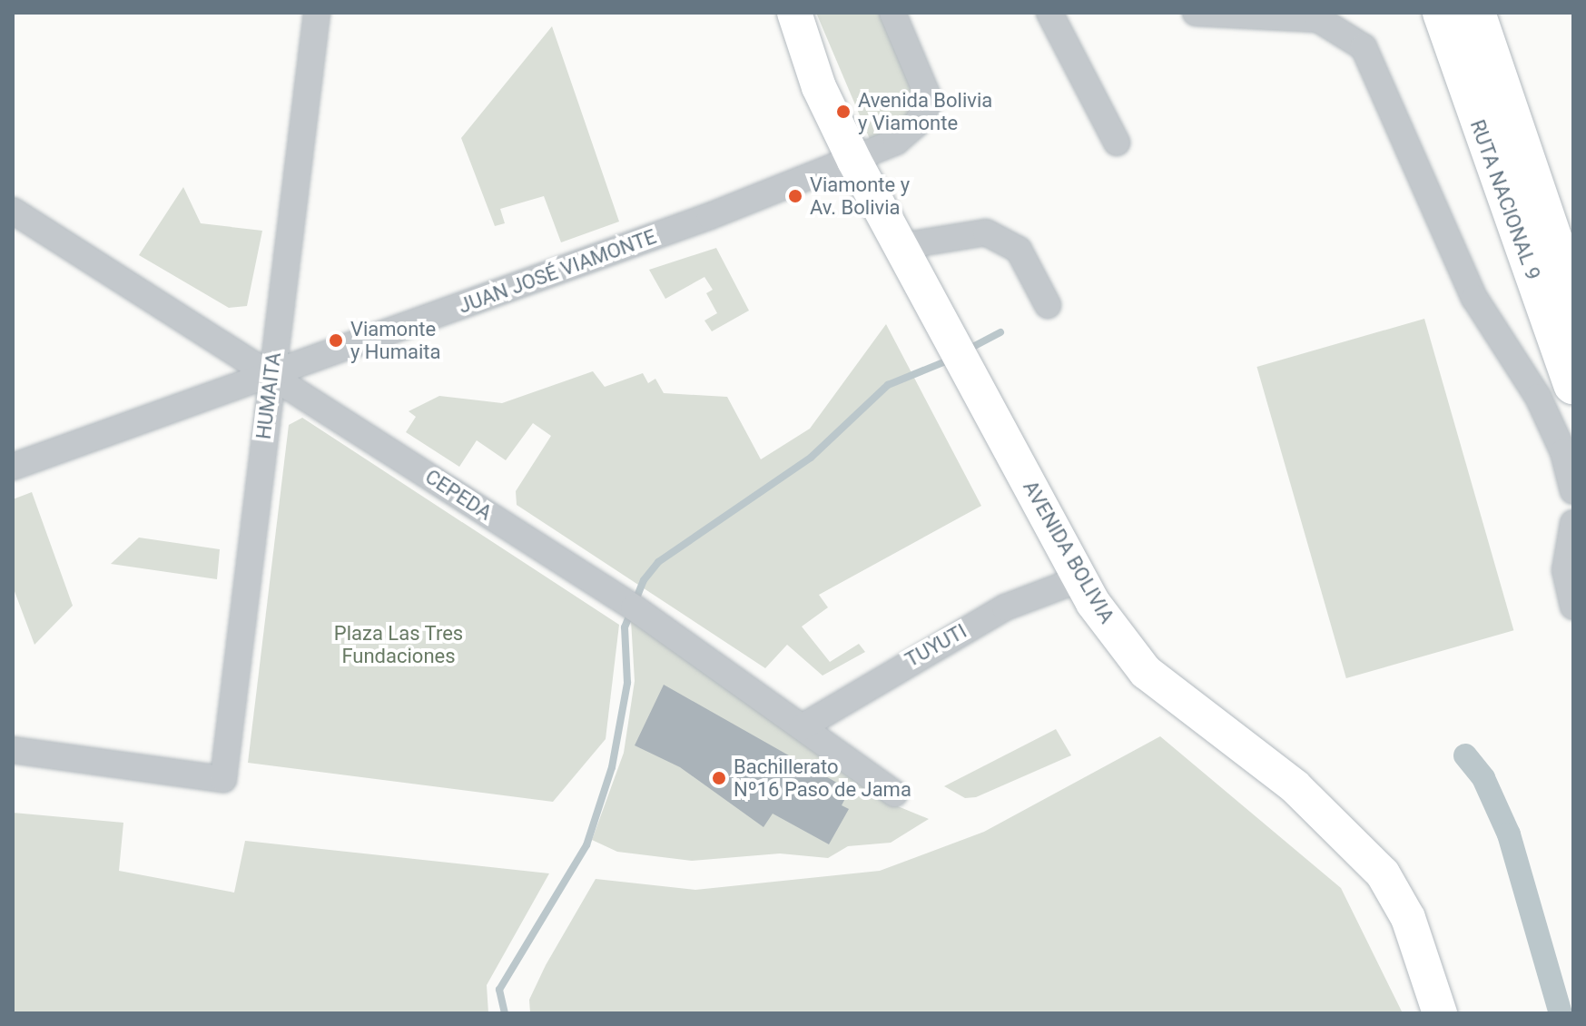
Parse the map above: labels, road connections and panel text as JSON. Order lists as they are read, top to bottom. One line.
{"streets":{"highway":["RUTA NACIONAL 9"],"street":["JUAN JOSÉ VIAMONTE","HUMAITA","CEPEDA","AVENIDA BOLIVIA","TUYUTI"]},"crossings":[["JUAN JOSÉ VIAMONTE","HUMAITA"],["JUAN JOSÉ VIAMONTE","CEPEDA"],["JUAN JOSÉ VIAMONTE","AVENIDA BOLIVIA"],["HUMAITA","CEPEDA"],["CEPEDA","TUYUTI"],["AVENIDA BOLIVIA","TUYUTI"]],"parks":["Plaza Las Tres Fundaciones"],"places":["Avenida Bolivia y Viamonte","Viamonte y Av. Bolivia","Viamonte y Humaita","Bachillerato Nº16 Paso de Jama"]}
